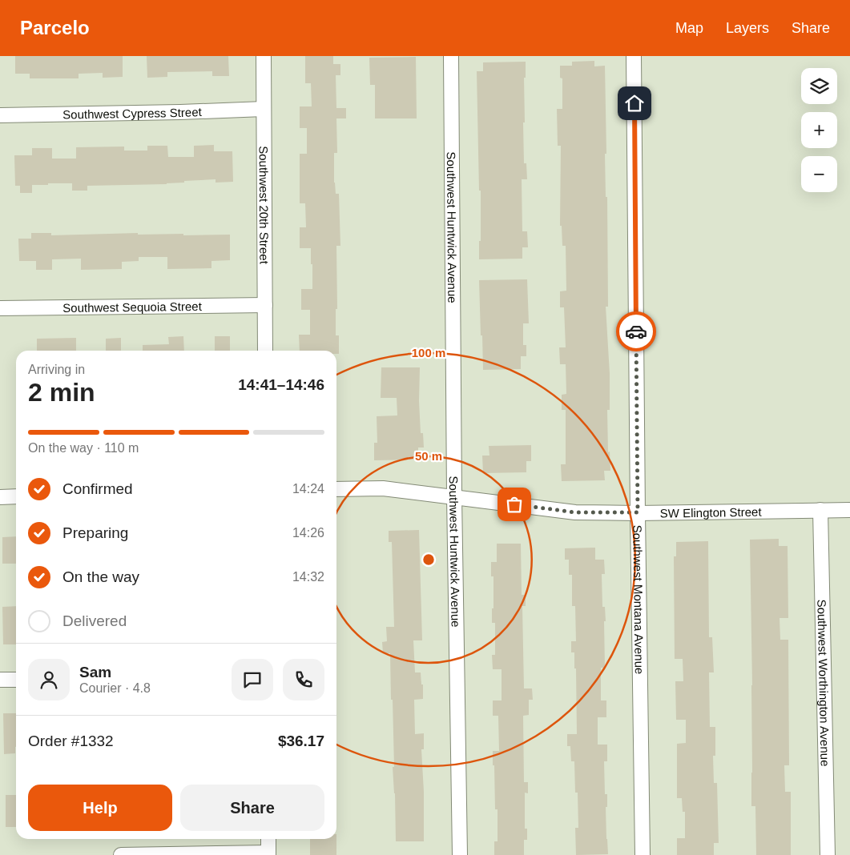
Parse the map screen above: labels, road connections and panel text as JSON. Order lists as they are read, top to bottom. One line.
{"streets":{"street":["Southwest Cypress Street","Southwest 20th Street","Southwest Huntwick Avenue","Southwest Sequoia Street","SW Elington Street","Southwest Montana Avenue","Southwest Worthington Avenue"]},"crossings":[["Southwest Cypress Street","Southwest 20th Street"],["Southwest 20th Street","Southwest Sequoia Street"],["Southwest Huntwick Avenue","SW Elington Street"],["SW Elington Street","Southwest Montana Avenue"],["SW Elington Street","Southwest Worthington Avenue"]],"page":{"header":"Parcelo","nav":["Map","Layers","Share"],"map_buttons":["+","−"],"heading":["2 min","Arriving in","14:41–14:46"],"panel":["Sam","Courier · 4.8","Order #1332","$36.17"],"bar":"On the way · 110 m","list":[["Confirmed","14:24"],["Preparing","14:26"],["On the way","14:32"],"Delivered"],"buttons":["Help","Share"]},"rings":["100 m","50 m"]}
